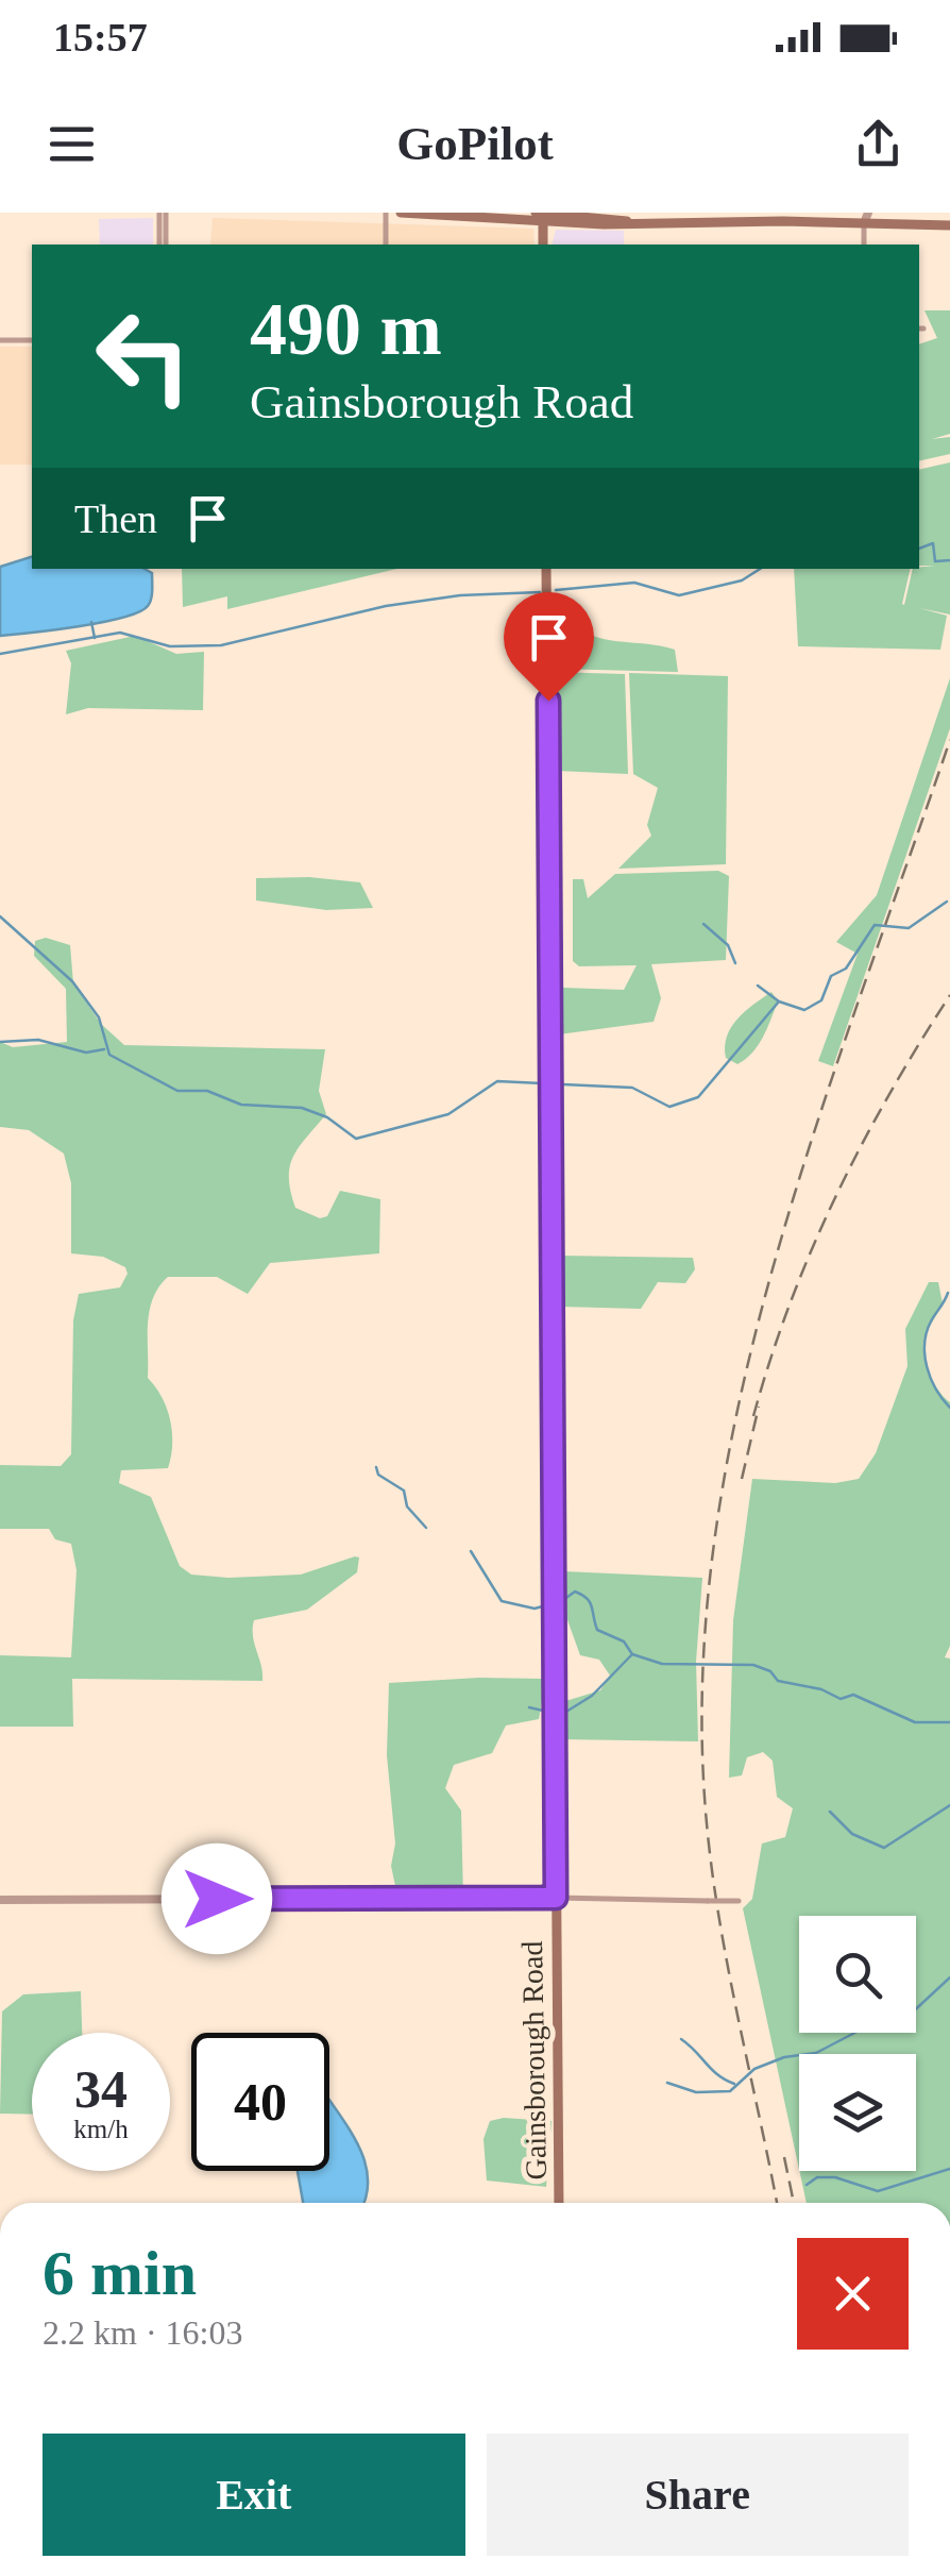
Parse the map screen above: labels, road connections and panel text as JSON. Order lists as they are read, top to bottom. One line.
{"streets":{"main road":["Gainsborough Road"]},"page":{"status":"15:57","header":"GoPilot","turn":["490 m","Gainsborough Road"],"then":"Then","speed":"34 km/h","limit":"40","heading":["6 min","2.2 km · 16:03"],"buttons":["Exit","Share"]}}
